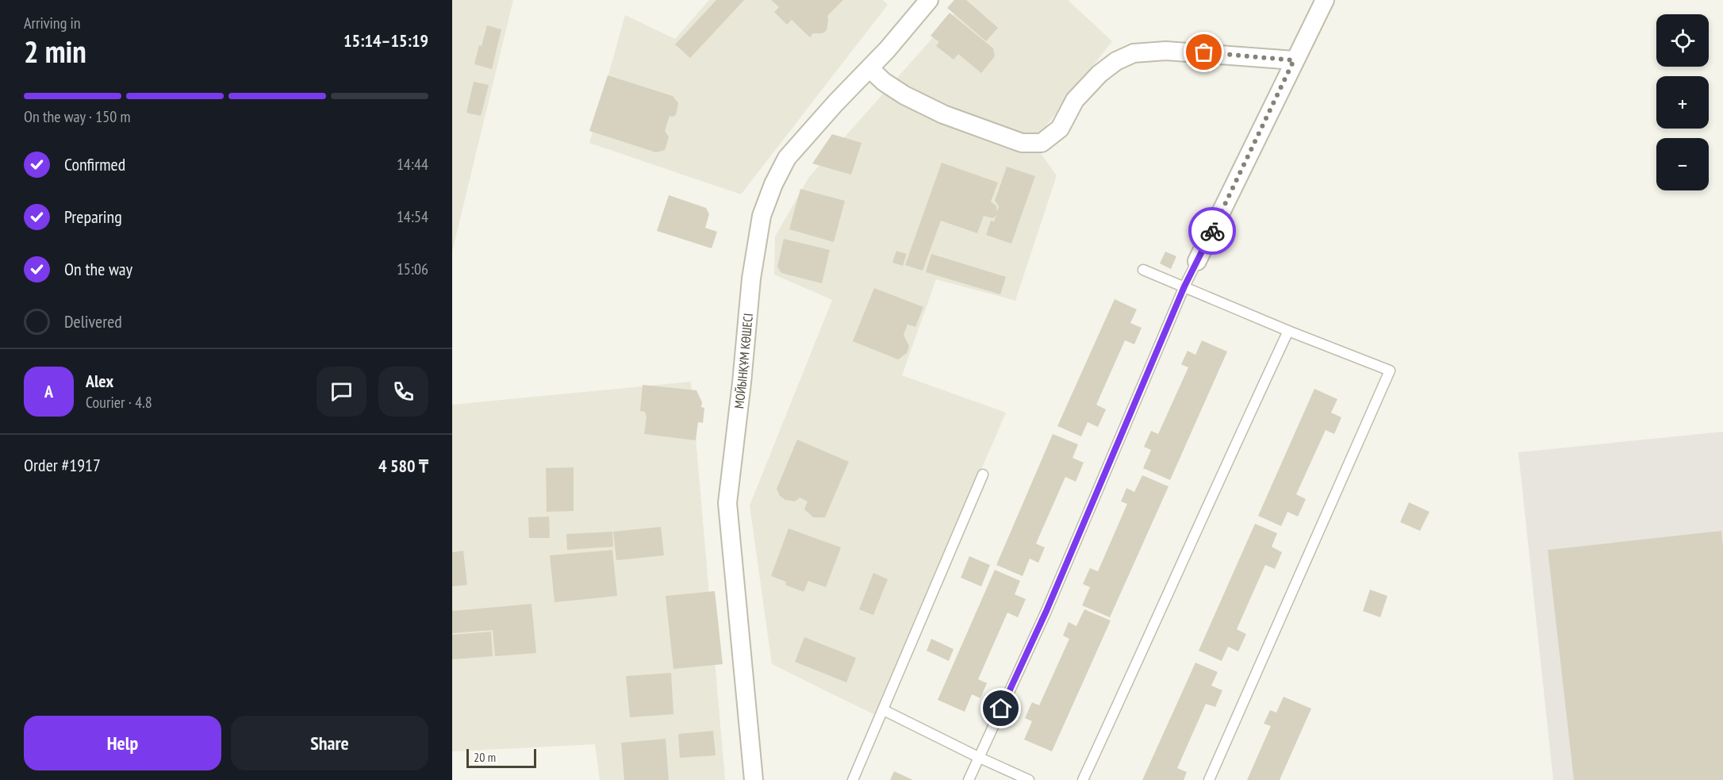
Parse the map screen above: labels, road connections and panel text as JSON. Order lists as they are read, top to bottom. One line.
{"streets":{"street":["МОЙЫНҚҰМ КӨШЕСІ"]},"scale_bar":"20 m","page":{"heading":["2 min","Arriving in","15:14–15:19"],"panel":["Alex","Courier · 4.8","Order #1917","4 580 ₸"],"map_buttons":["+","−"],"bar":"On the way · 150 m","list":[["Confirmed","14:44"],["Preparing","14:54"],["On the way","15:06"],"Delivered"],"round":"A","buttons":["Help","Share"],"scale":"20 m"}}
